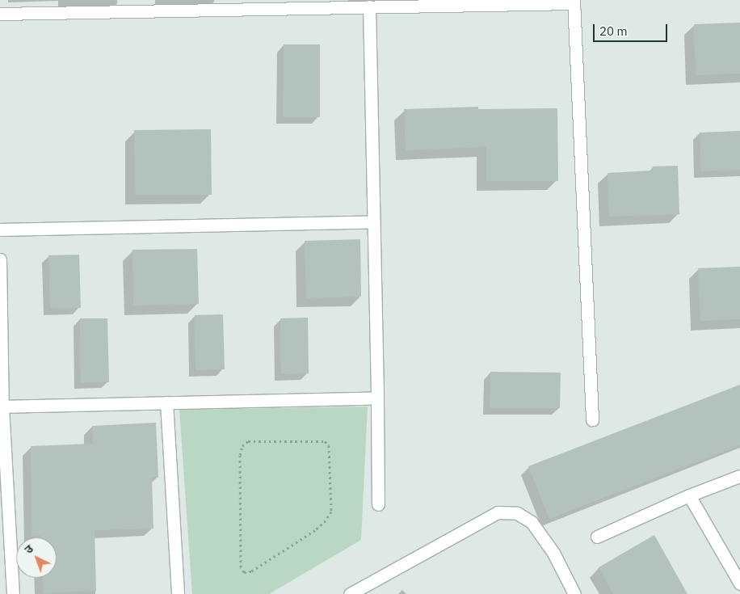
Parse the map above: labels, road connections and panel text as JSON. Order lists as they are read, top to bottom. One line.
{"scale_bar":"20 m","north":"top left"}
